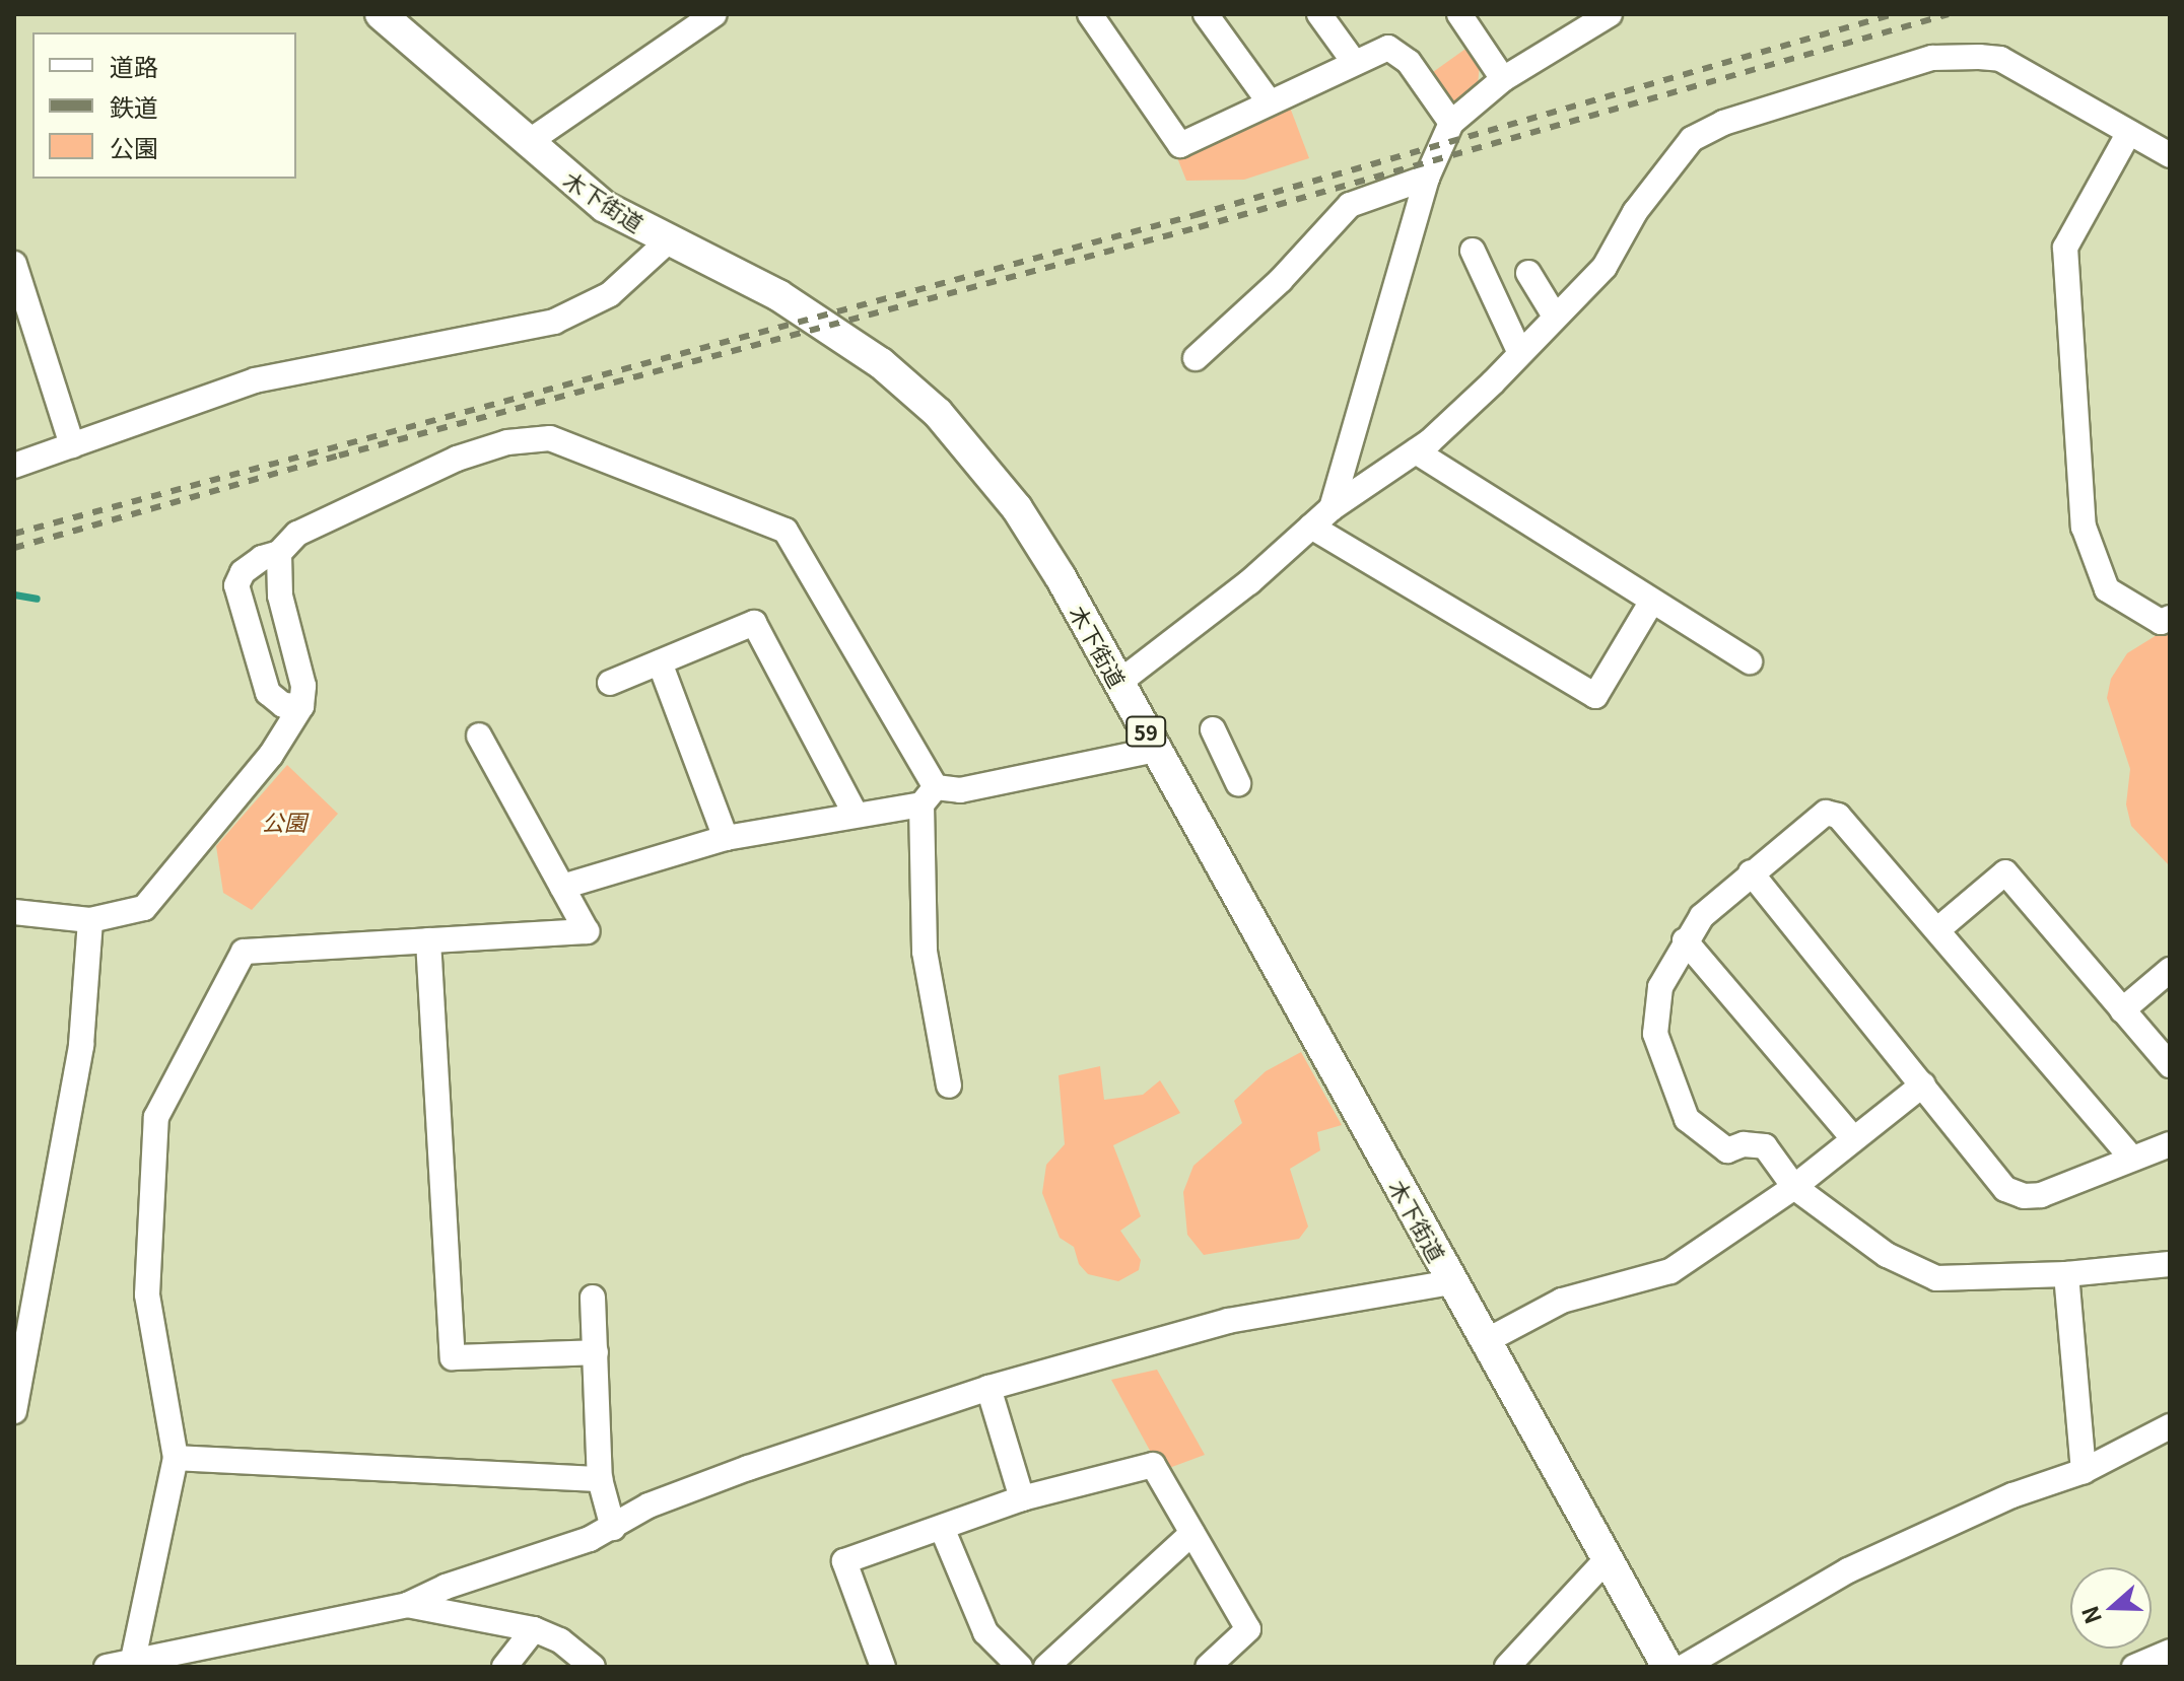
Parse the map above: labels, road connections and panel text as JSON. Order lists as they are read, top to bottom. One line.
{"streets":{"main road":["木下街道","59"]},"parks":["公園"],"legend":["道路","鉄道","公園"],"north":"left"}
